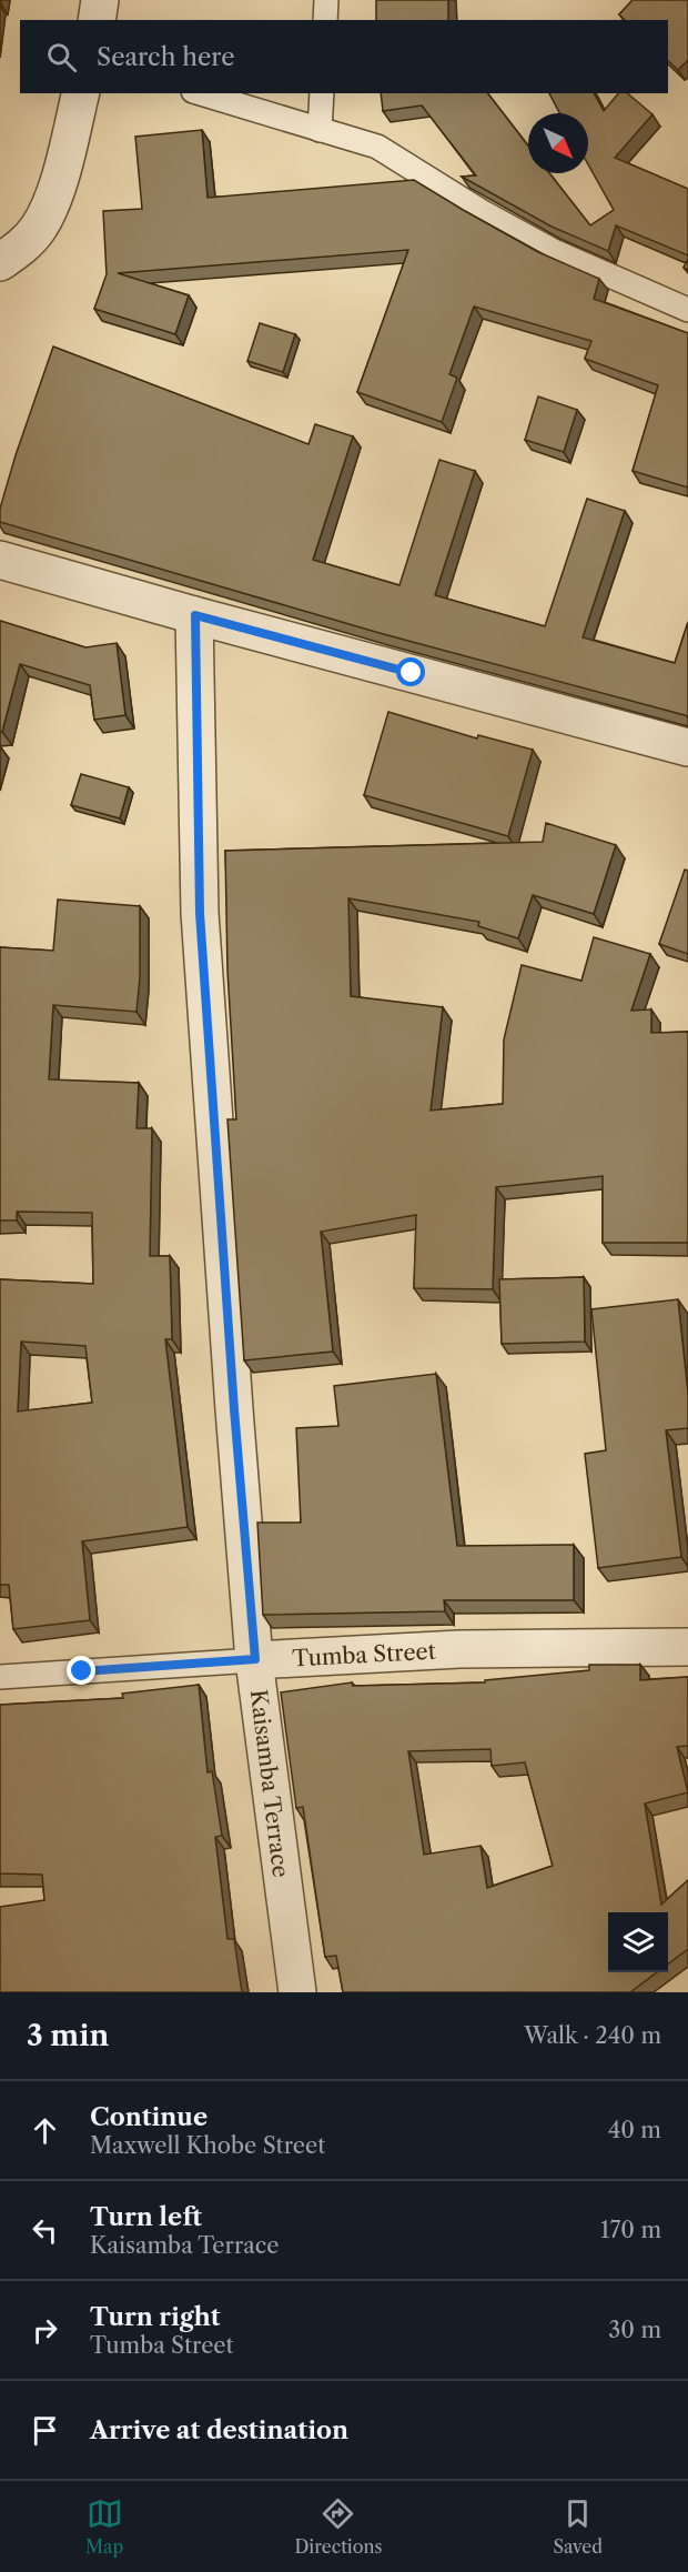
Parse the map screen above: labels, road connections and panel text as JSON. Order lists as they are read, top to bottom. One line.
{"streets":{"street":["Tumba Street","Kaisamba Terrace"]},"crossings":[["Tumba Street","Kaisamba Terrace"]],"north":"bottom right","page":{"search":"Search here","heading":["3 min","Walk · 240 m"],"list":[["Continue","Maxwell Khobe Street","40 m"],["Turn left","Kaisamba Terrace","170 m"],["Turn right","Tumba Street","30 m"],"Arrive at destination"],"nav":["Map","Directions","Saved"]}}
